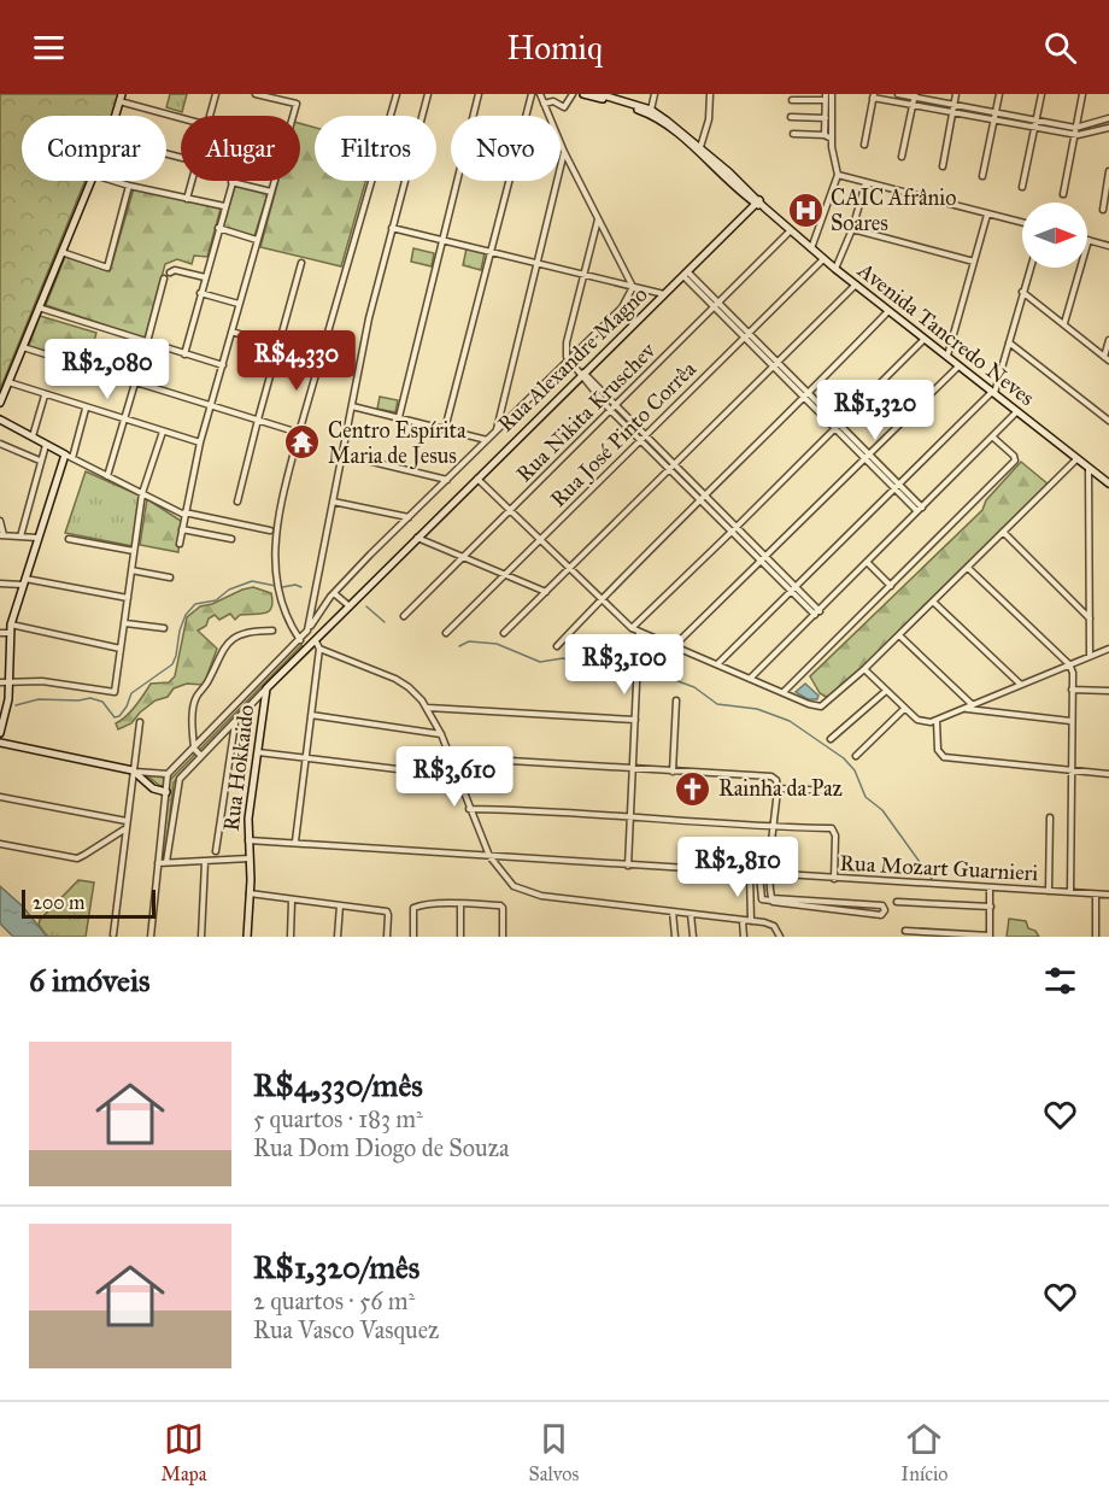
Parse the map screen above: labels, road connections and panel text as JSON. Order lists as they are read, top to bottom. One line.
{"streets":{"street":["Avenida Tancredo Neves","Rua Alexandre Magno","Rua Nikita Kruschev","Rua José Pinto Corrêa","Rua Hokkaido","Rua Mozart Guarnieri"]},"crossings":[["Avenida Tancredo Neves","Rua Alexandre Magno"],["Avenida Tancredo Neves","Rua Nikita Kruschev"],["Avenida Tancredo Neves","Rua José Pinto Corrêa"],["Rua Alexandre Magno","Rua Hokkaido"],["Rua Hokkaido","Rua Mozart Guarnieri"]],"places":{"hospital":["CAIC Afrânio Soares"],"temple":["Centro Espírita Maria de Jesus"],"church":["Rainha da Paz"]},"scale_bar":"200 m","north":"right","page":{"header":"Homiq","chip":["Comprar","Alugar","Filtros","Novo"],"price":["R$4,330","R$2,080","R$1,320","R$3,100","R$3,610","R$2,810"],"scale":"200 m","heading":"6 imóveis","list":[{"name":"R$4,330/mês","note":"5 quartos · 183 m² · Rua Dom Diogo de Souza"},{"name":"R$1,320/mês","note":"2 quartos · 56 m² · Rua Vasco Vasquez"}],"tabs":["Mapa","Salvos","Início"]}}
